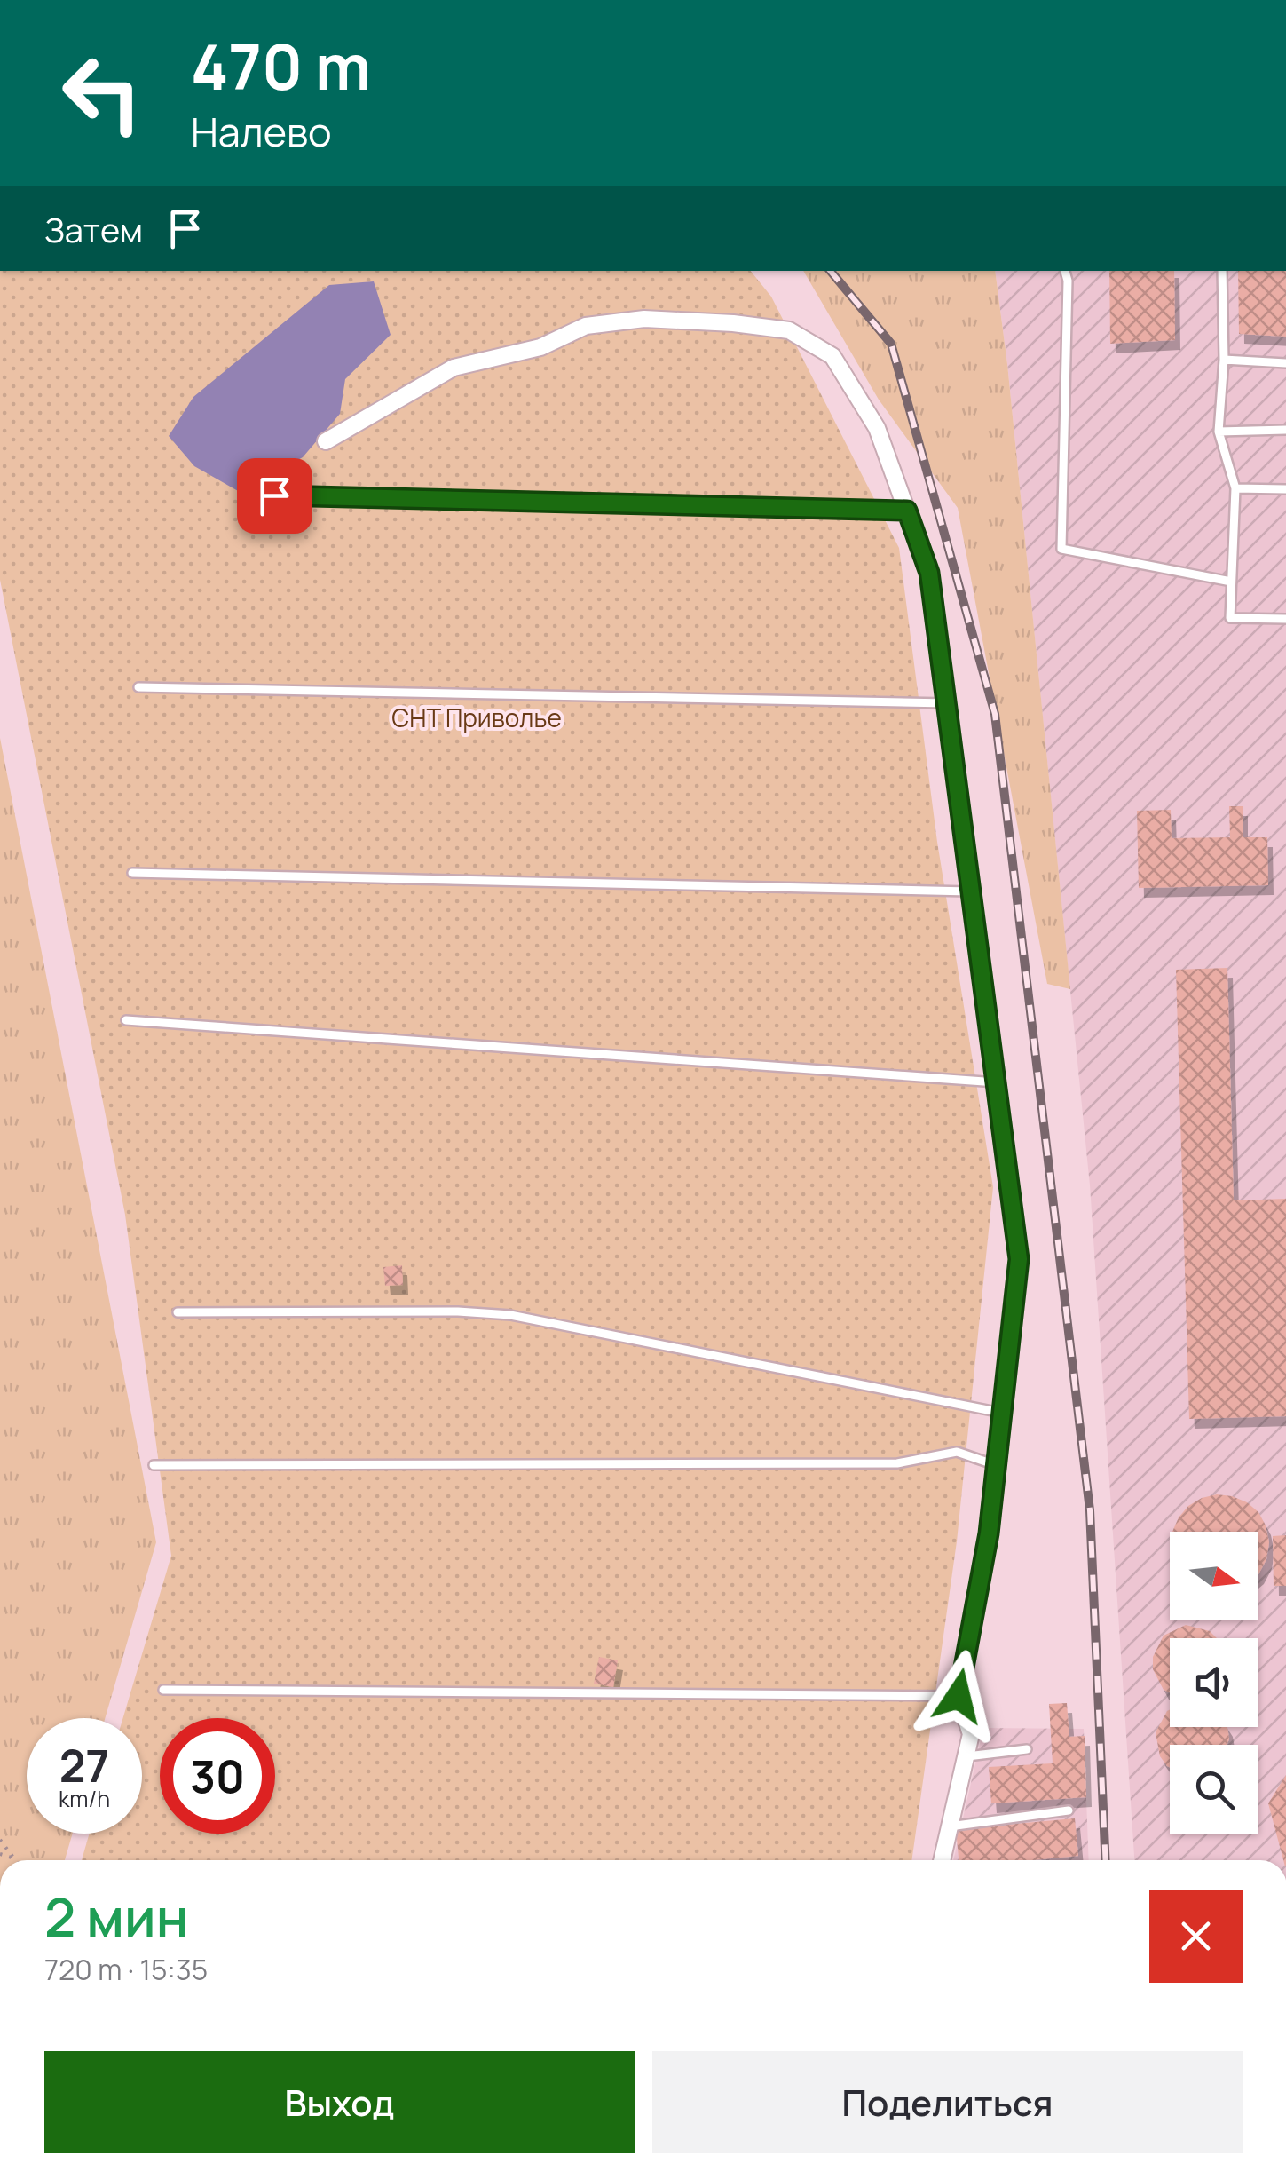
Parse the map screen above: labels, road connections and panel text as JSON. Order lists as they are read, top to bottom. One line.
{"parks":["СНТ Приволье"],"north":"right","page":{"turn":["470 m","Налево"],"then":"Затем","speed":"27 km/h","limit":"30","heading":["2 мин","720 m · 15:35"],"buttons":["Выход","Поделиться"]}}
